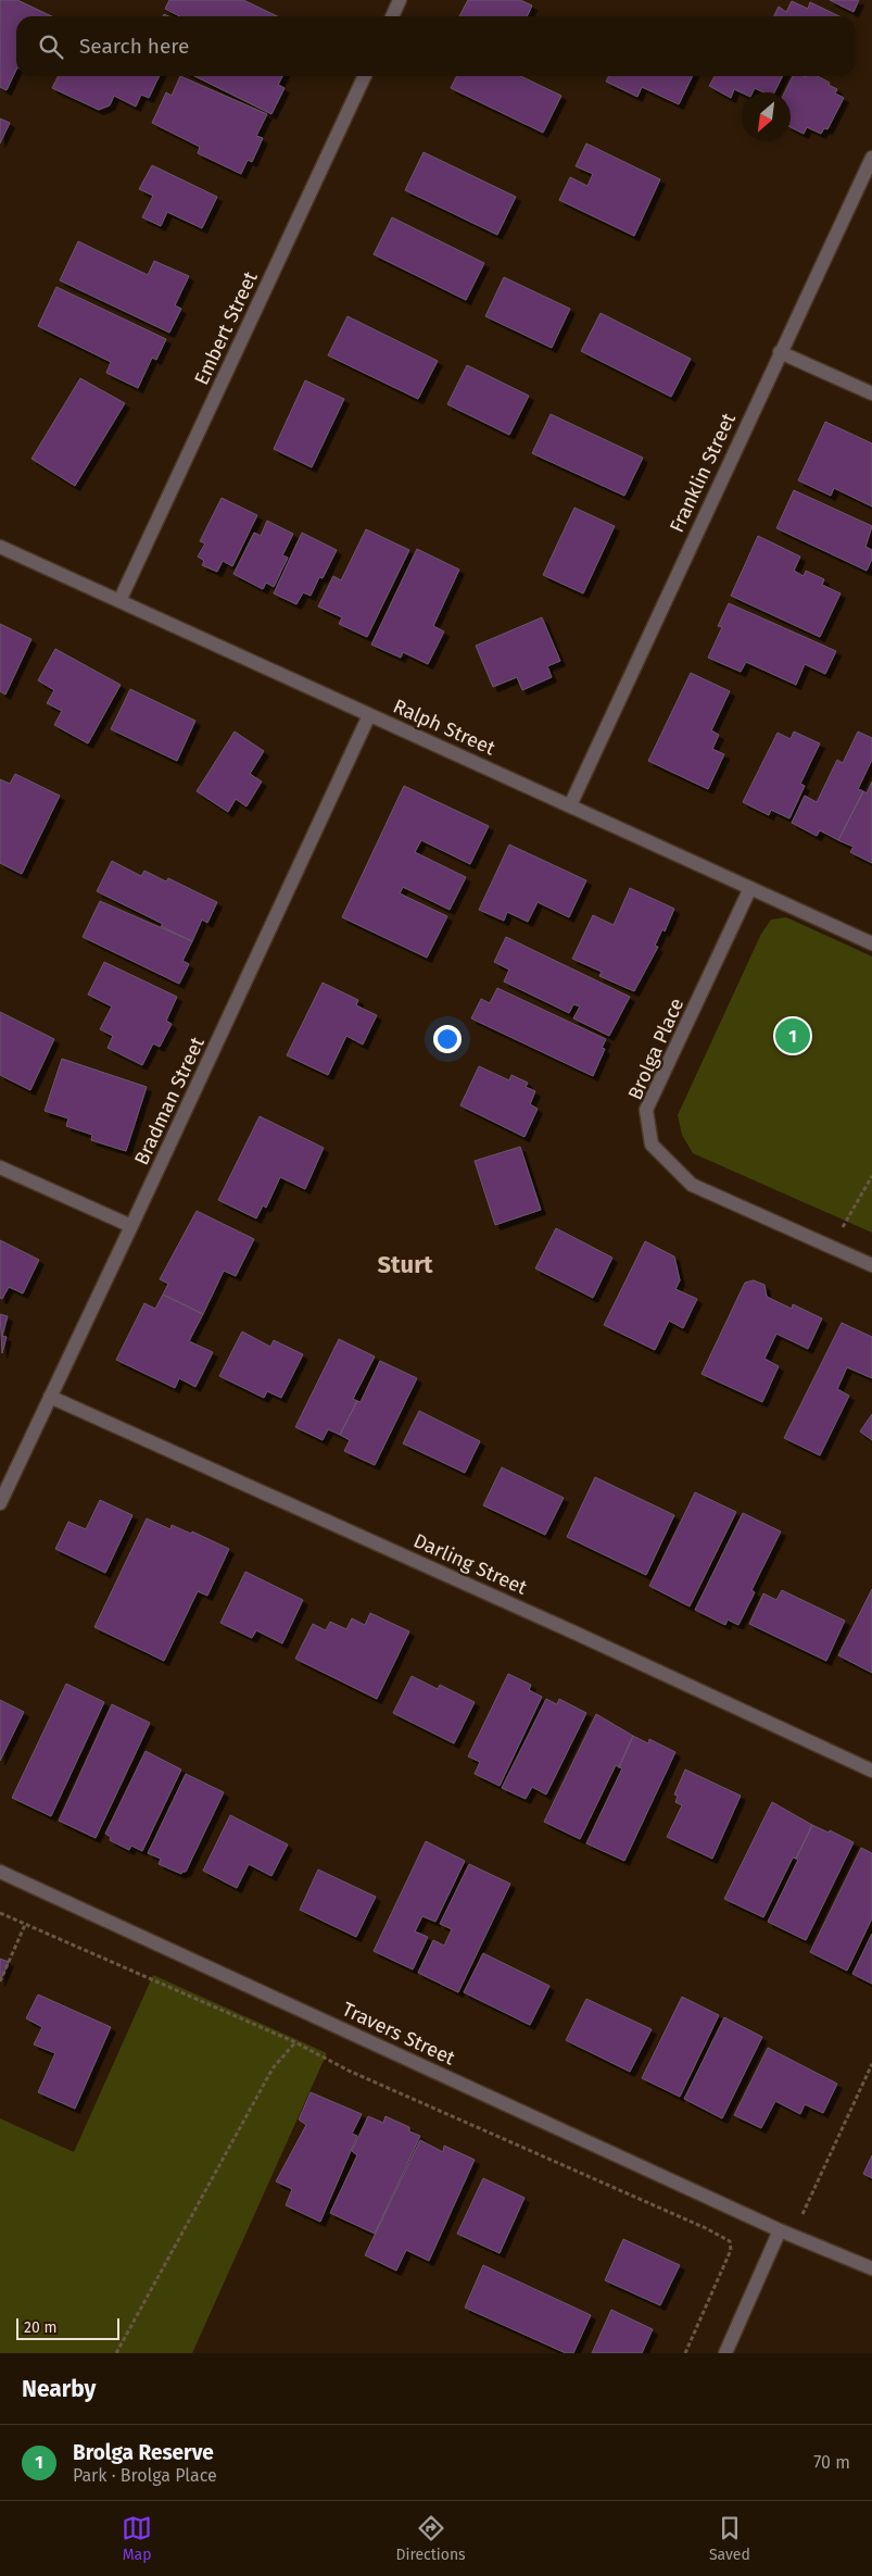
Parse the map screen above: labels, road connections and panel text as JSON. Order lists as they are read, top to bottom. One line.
{"streets":{"street":["Embert Street","Franklin Street","Ralph Street","Brolga Place","Bradman Street","Darling Street","Travers Street"]},"crossings":[["Embert Street","Ralph Street"],["Franklin Street","Ralph Street"],["Ralph Street","Brolga Place"],["Ralph Street","Bradman Street"],["Bradman Street","Darling Street"]],"districts":["Sturt"],"scale_bar":"20 m","north":"bottom left","page":{"search":"Search here","pins":"1","scale":"20 m","heading":"Nearby","list":[{"mark":"1","name":"Brolga Reserve","note":"Park · Brolga Place","value":"70 m"}],"nav":["Map","Directions","Saved"]}}
